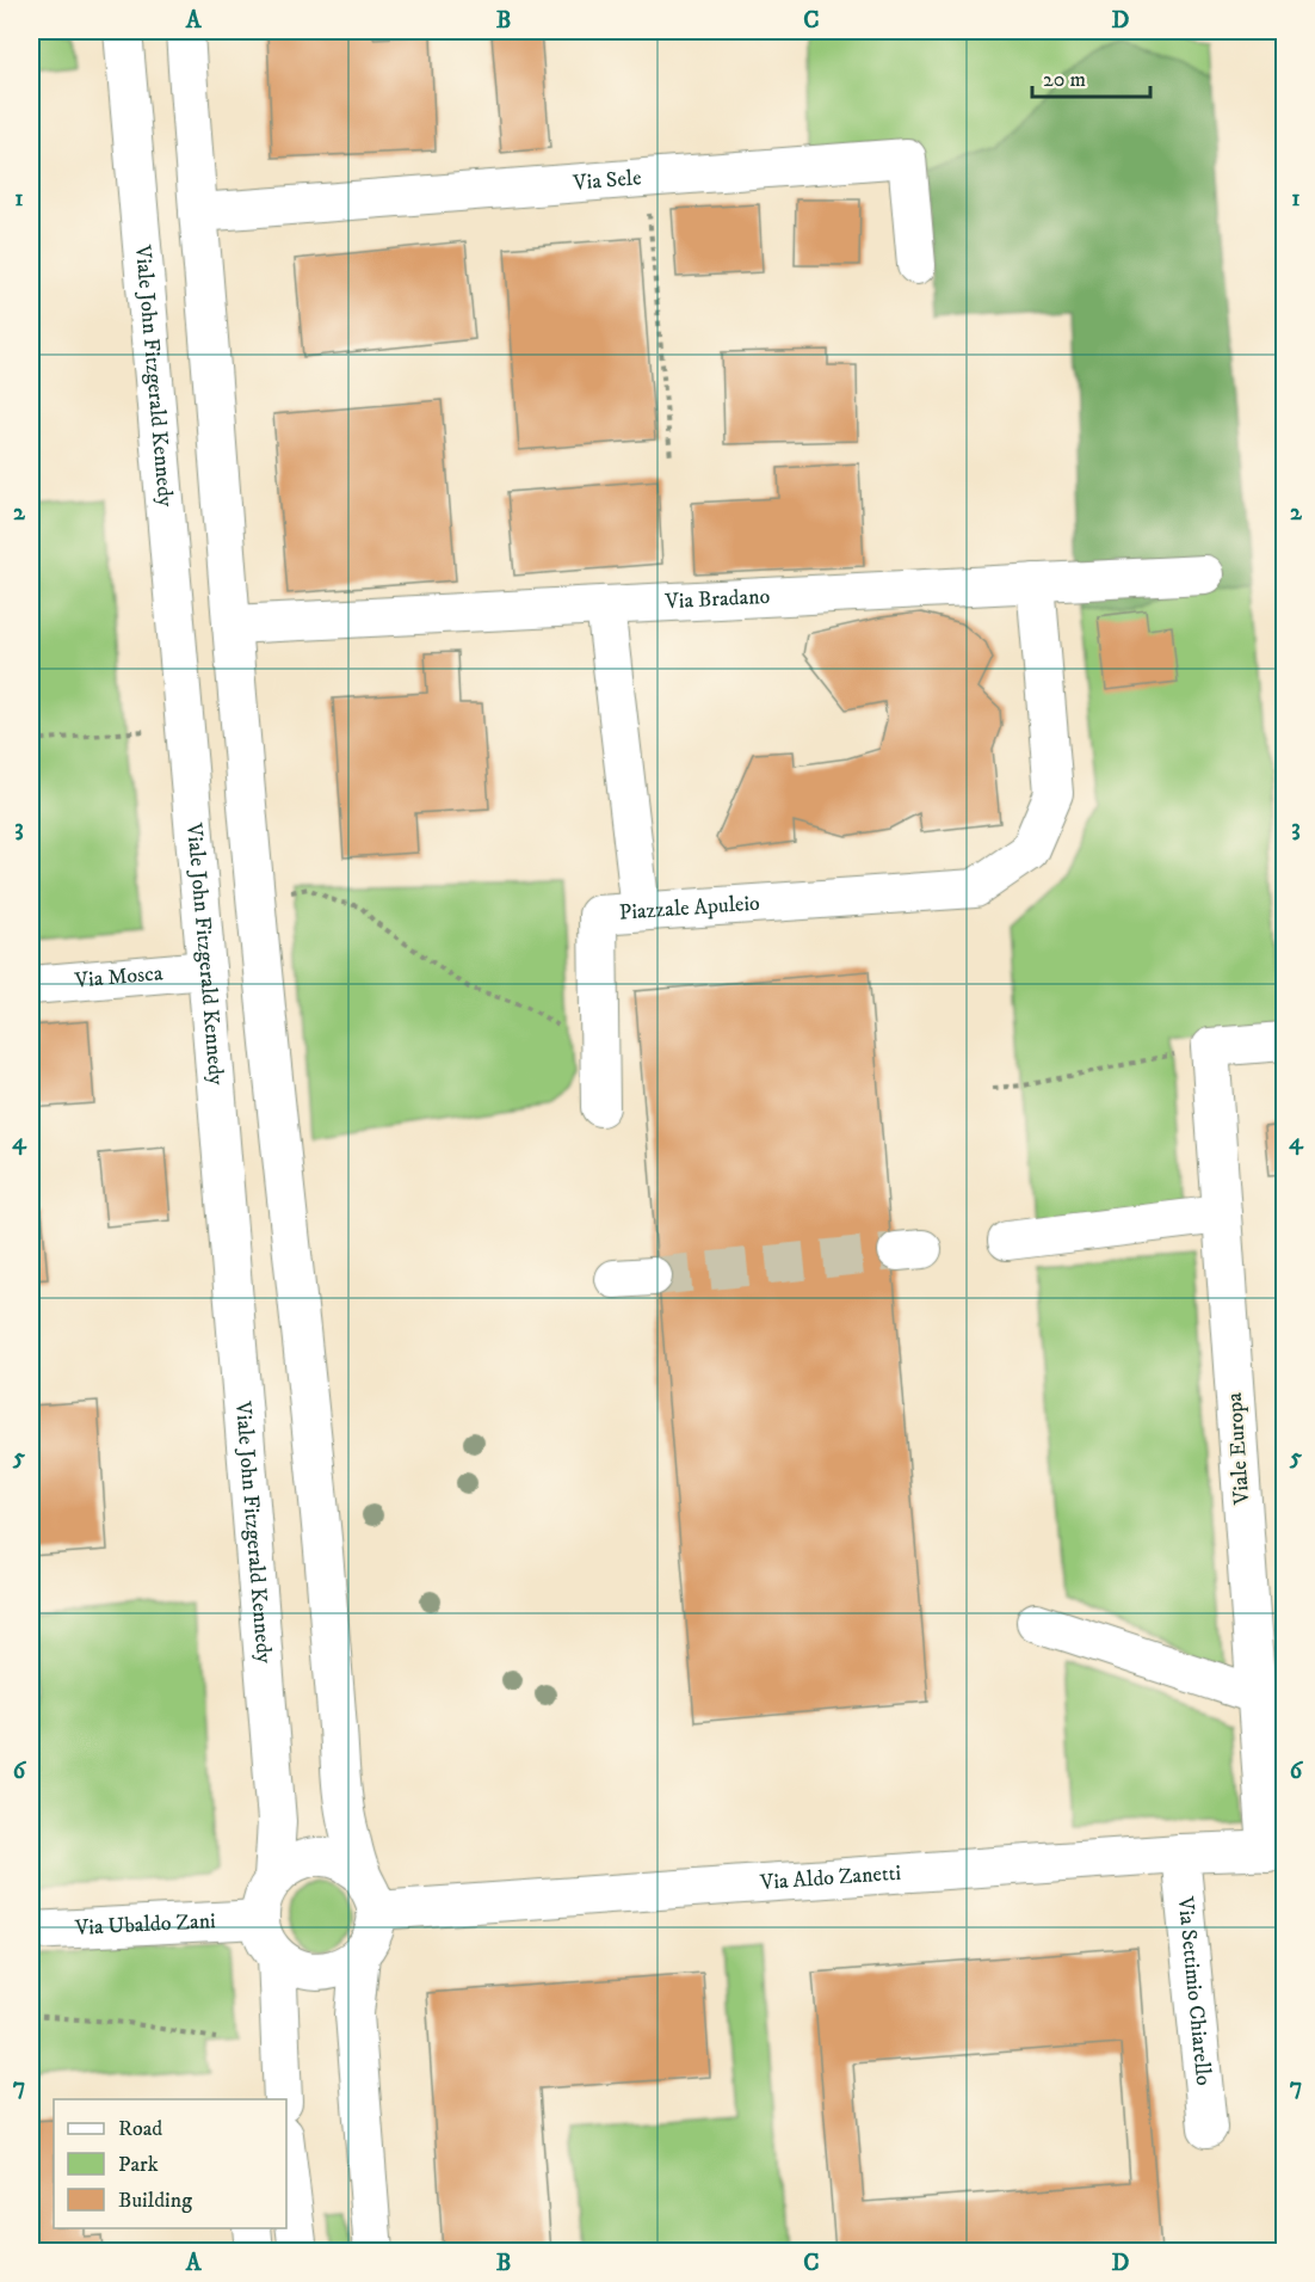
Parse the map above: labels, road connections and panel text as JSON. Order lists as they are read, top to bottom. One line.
{"streets":{"street":["Via Sele","Viale John Fitzgerald Kennedy","Via Bradano","Piazzale Apuleio","Via Mosca","Viale Europa","Via Aldo Zanetti","Via Ubaldo Zani","Via Settimio Chiarello"]},"crossings":[["Viale John Fitzgerald Kennedy","Via Mosca"],["Viale John Fitzgerald Kennedy","Via Aldo Zanetti"],["Viale John Fitzgerald Kennedy","Via Ubaldo Zani"],["Via Bradano","Piazzale Apuleio"],["Viale Europa","Via Aldo Zanetti"],["Via Aldo Zanetti","Via Ubaldo Zani"],["Via Aldo Zanetti","Via Settimio Chiarello"]],"legend":["Road","Park","Building"],"scale_bar":"20 m","grid":{"columns":["A","B","C","D"],"rows":["1","2","3","4","5","6","7"]}}
